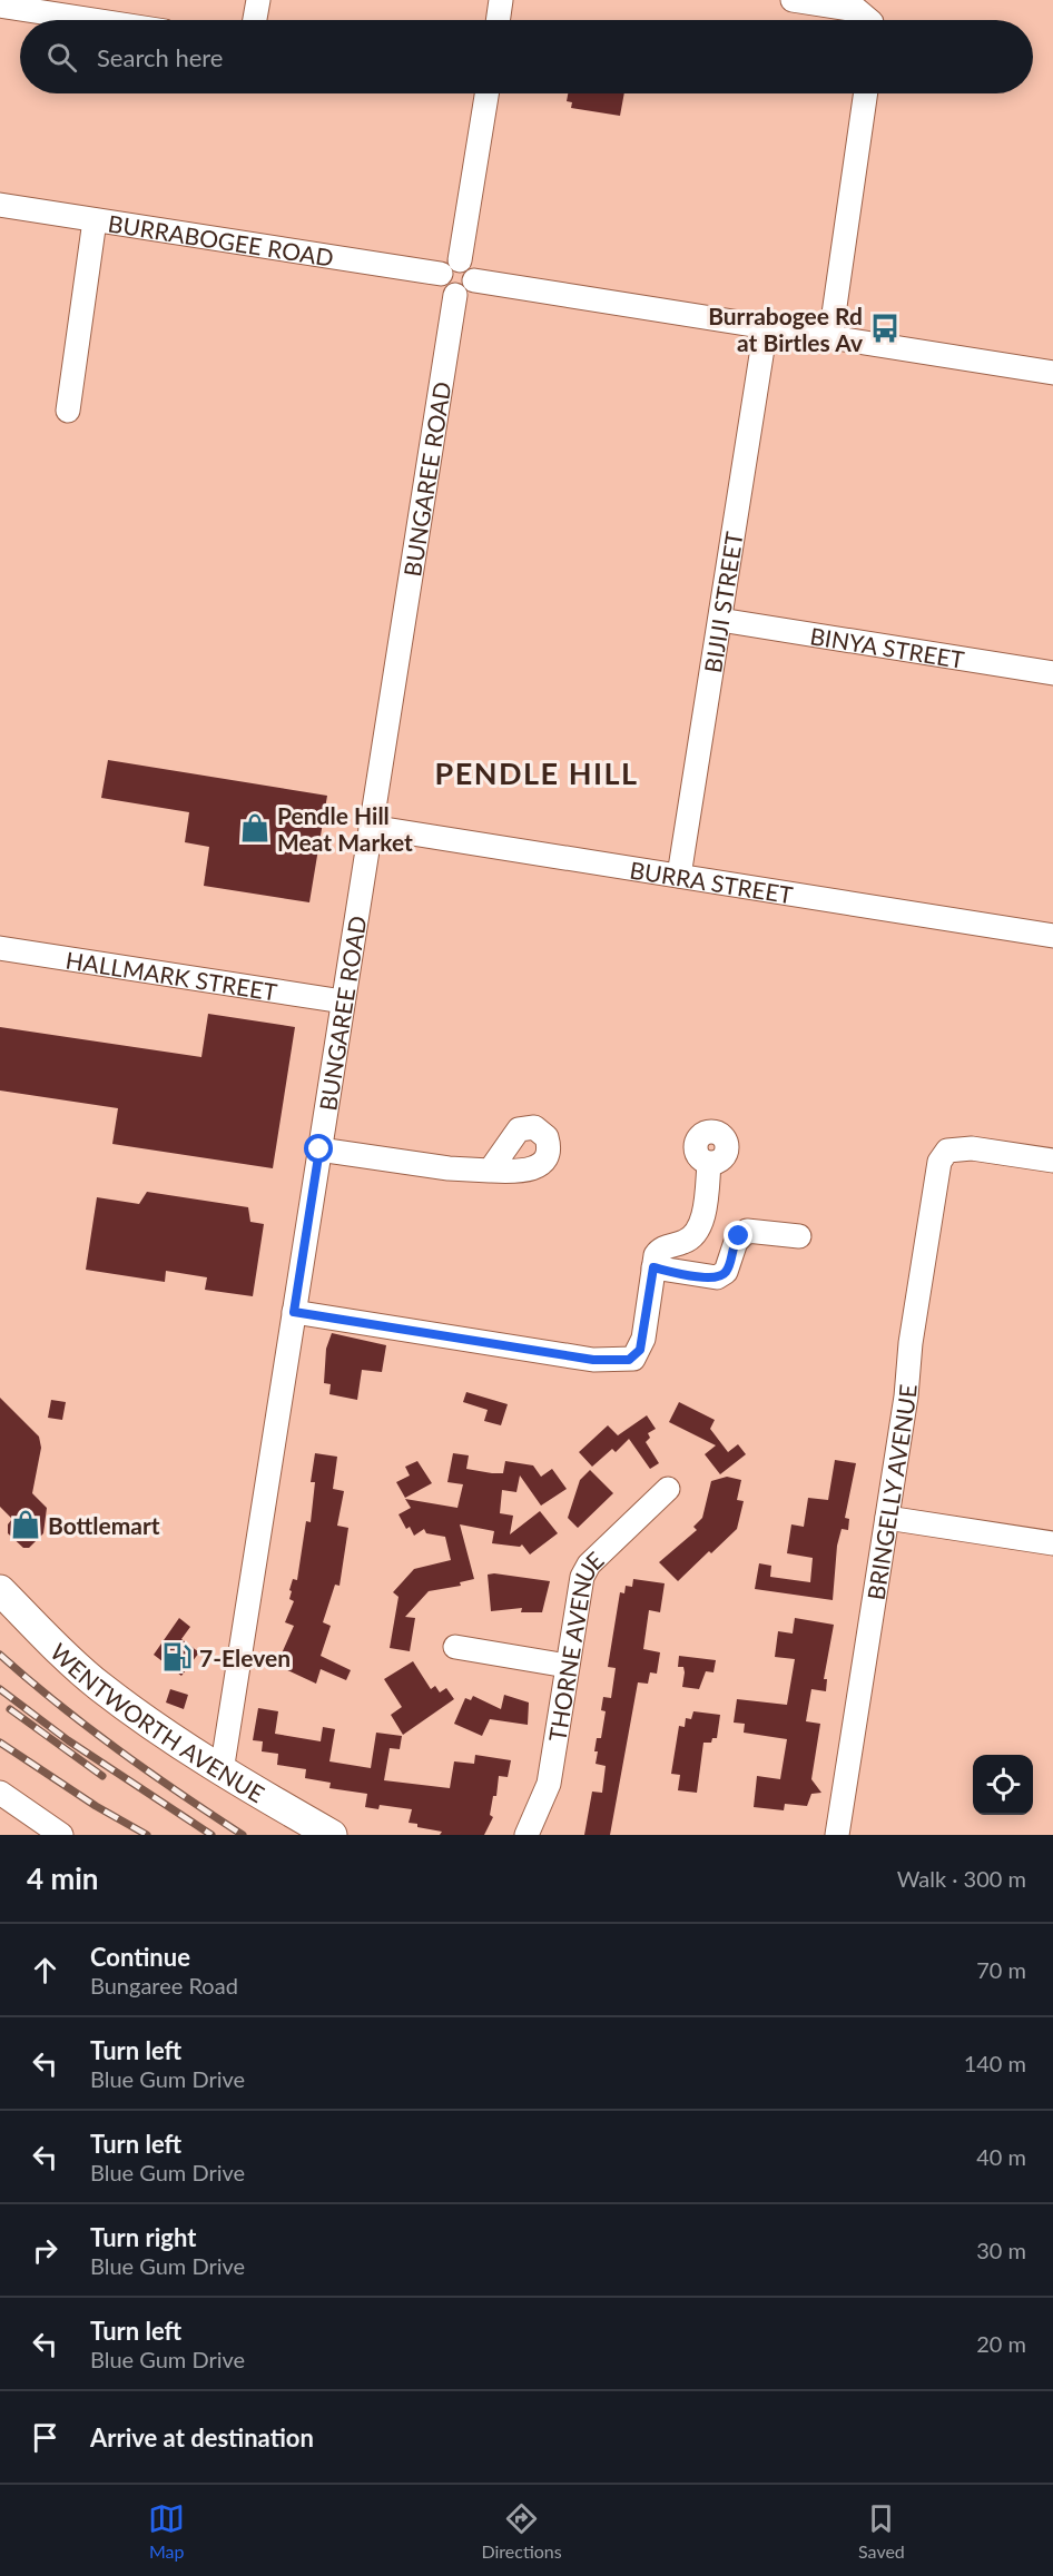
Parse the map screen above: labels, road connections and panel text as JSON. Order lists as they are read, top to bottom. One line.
{"streets":{"main road":["WENTWORTH AVENUE"],"street":["BURRABOGEE ROAD","BUNGAREE ROAD","BIJIJI STREET","BINYA STREET","BURRA STREET","HALLMARK STREET","BRINGELLY AVENUE","THORNE AVENUE"]},"crossings":[["BURRABOGEE ROAD","BUNGAREE ROAD"],["BUNGAREE ROAD","BURRA STREET"],["BUNGAREE ROAD","HALLMARK STREET"],["BUNGAREE ROAD","WENTWORTH AVENUE"],["BIJIJI STREET","BINYA STREET"],["BIJIJI STREET","BURRA STREET"]],"districts":["PENDLE HILL"],"places":{"bus stop":["Burrabogee Rd at Birtles Av"],"shop":["Pendle Hill Meat Market","Bottlemart"],"fuel station":["7-Eleven"]},"page":{"search":"Search here","heading":["4 min","Walk · 300 m"],"list":[["Continue","Bungaree Road","70 m"],["Turn left","Blue Gum Drive","140 m"],["Turn left","Blue Gum Drive","40 m"],["Turn right","Blue Gum Drive","30 m"],["Turn left","Blue Gum Drive","20 m"],"Arrive at destination"],"nav":["Map","Directions","Saved"]}}
